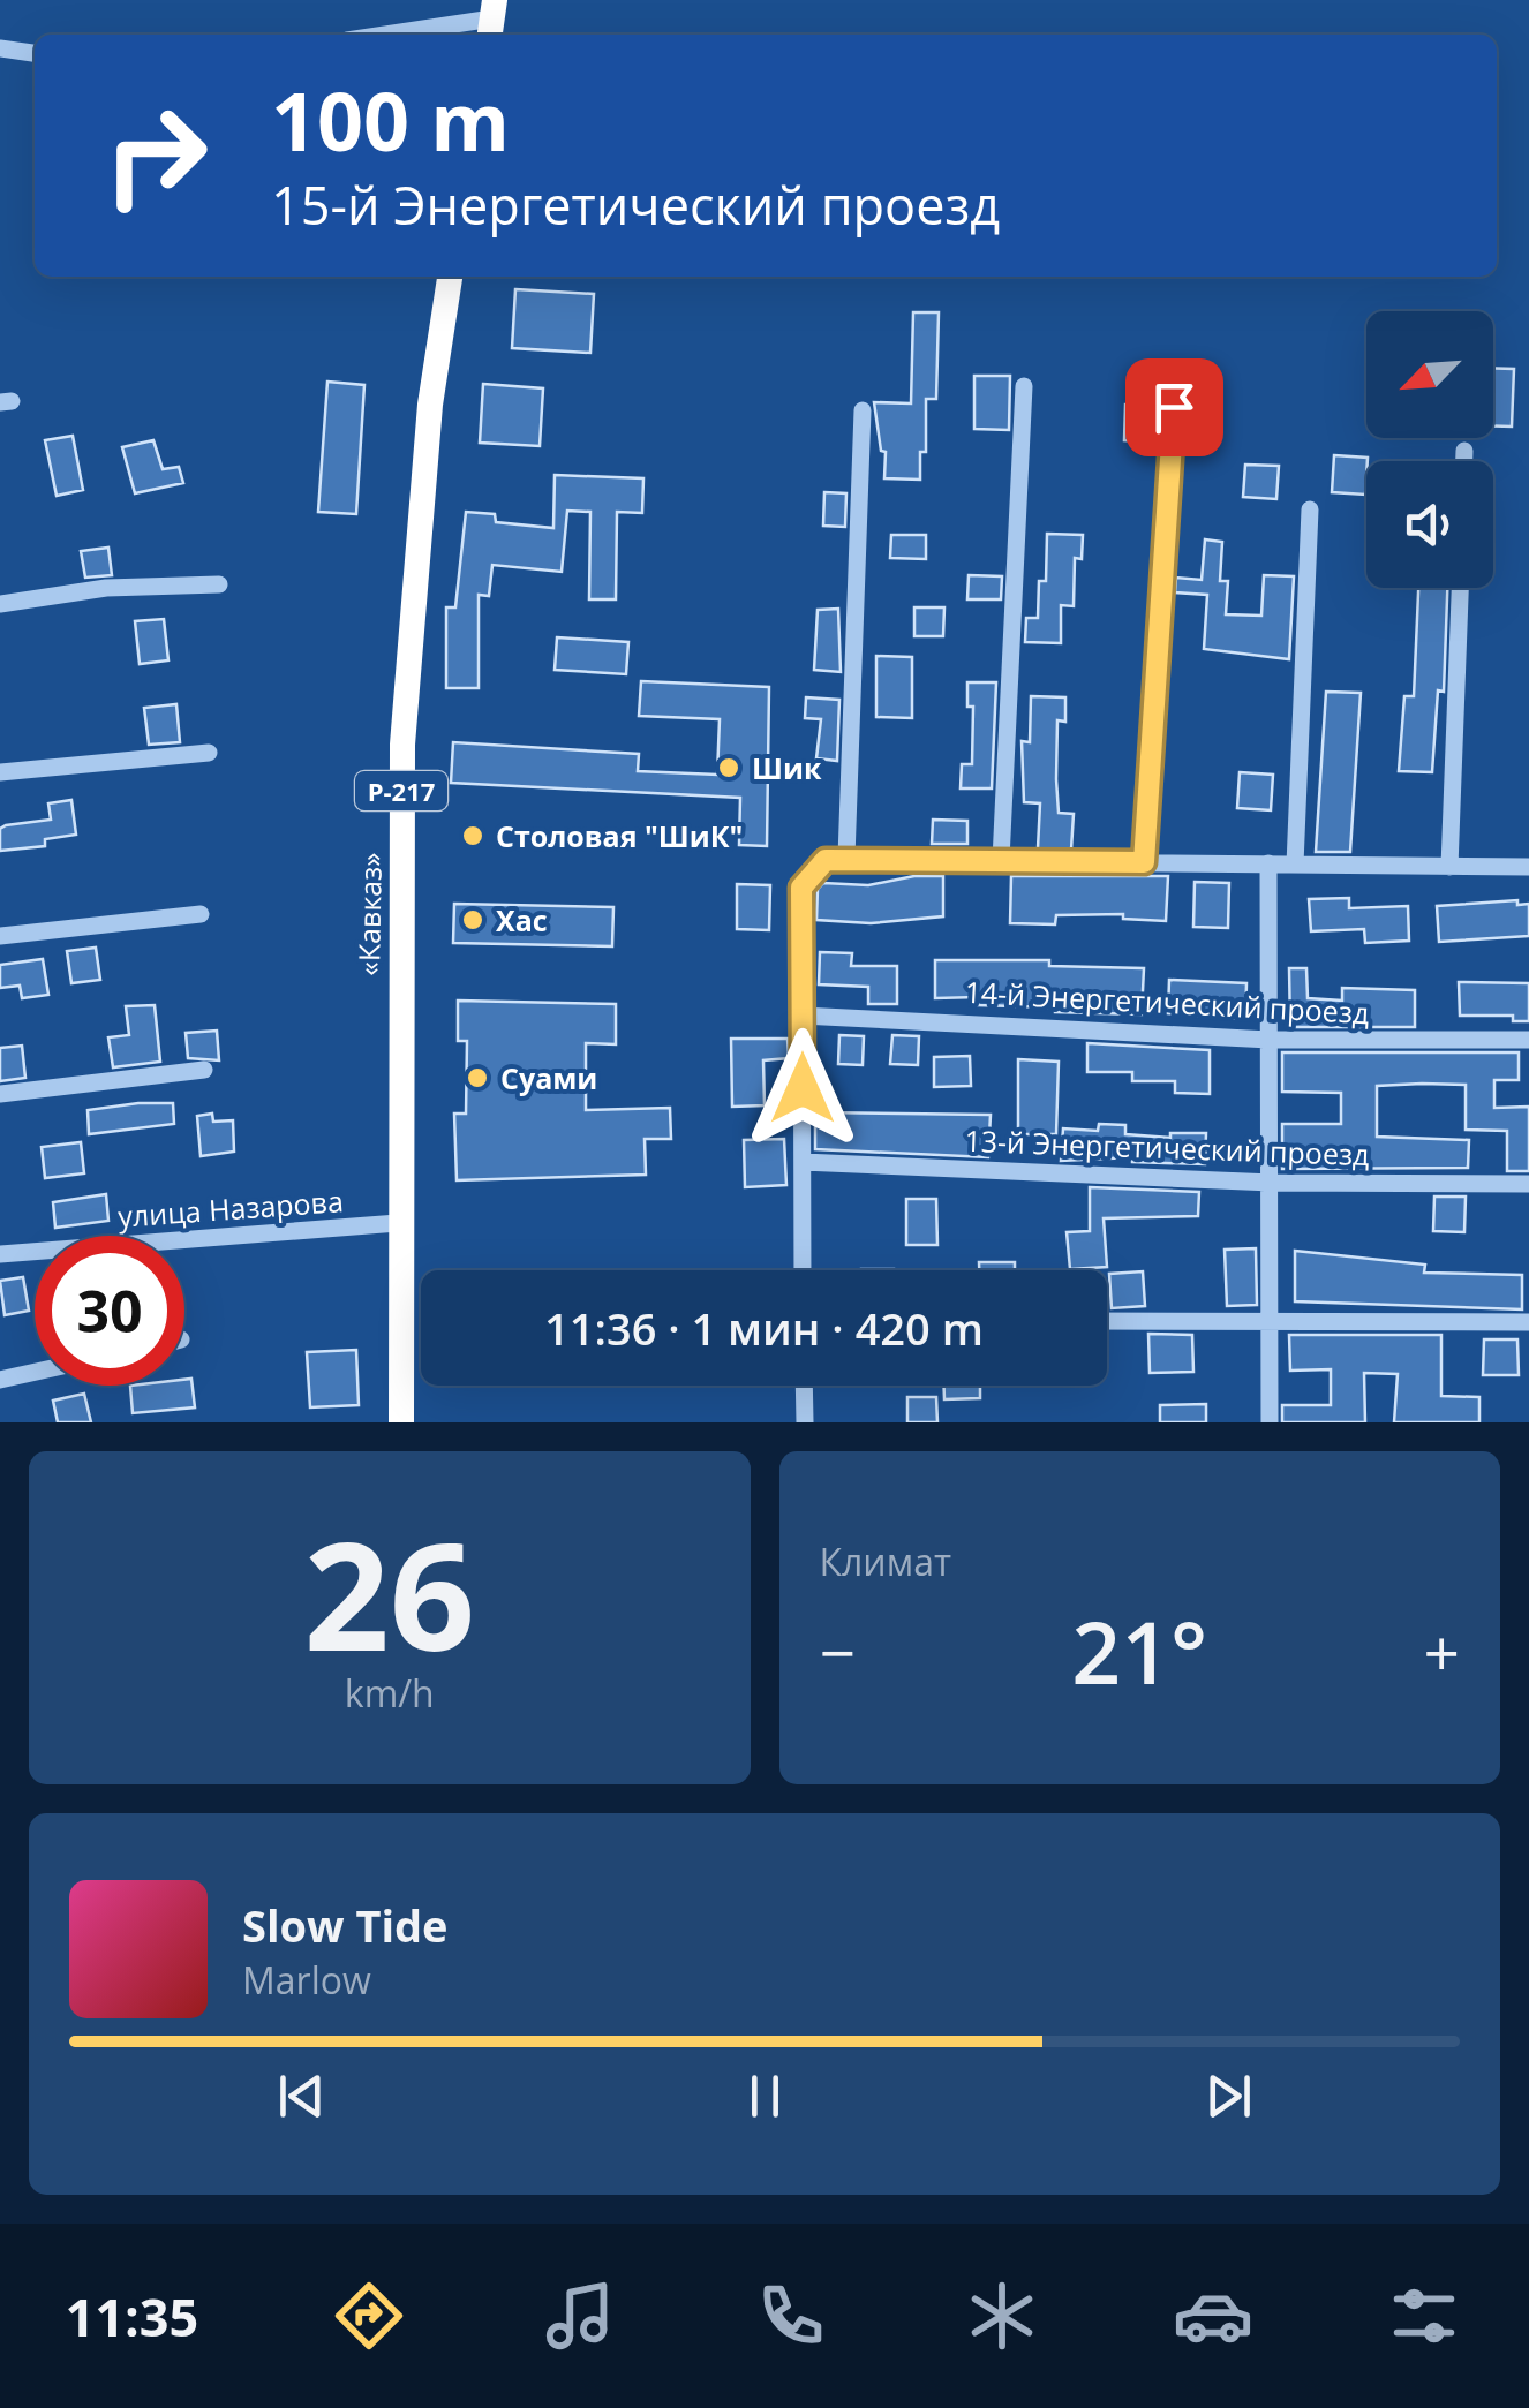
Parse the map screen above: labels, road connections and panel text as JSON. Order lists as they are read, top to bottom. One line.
{"streets":{"highway":["Р-217","«Кавказ»"],"street":["14-й Энергетический проезд","13-й Энергетический проезд","улица Назарова"]},"crossings":[["«Кавказ»","улица Назарова"]],"places":["Шик","Столовая \"ШиК\"","Хас","Суами"],"north":"bottom left","page":{"turn":["100 m","15-й Энергетический проезд"],"limit":"30","trip":"11:36 · 1 мин · 420 m","tile":[["26","km/h"],"Климат"],"heat":["−","21°","+"],"song":["Slow Tide","Marlow"],"tabs":"11:35"}}
